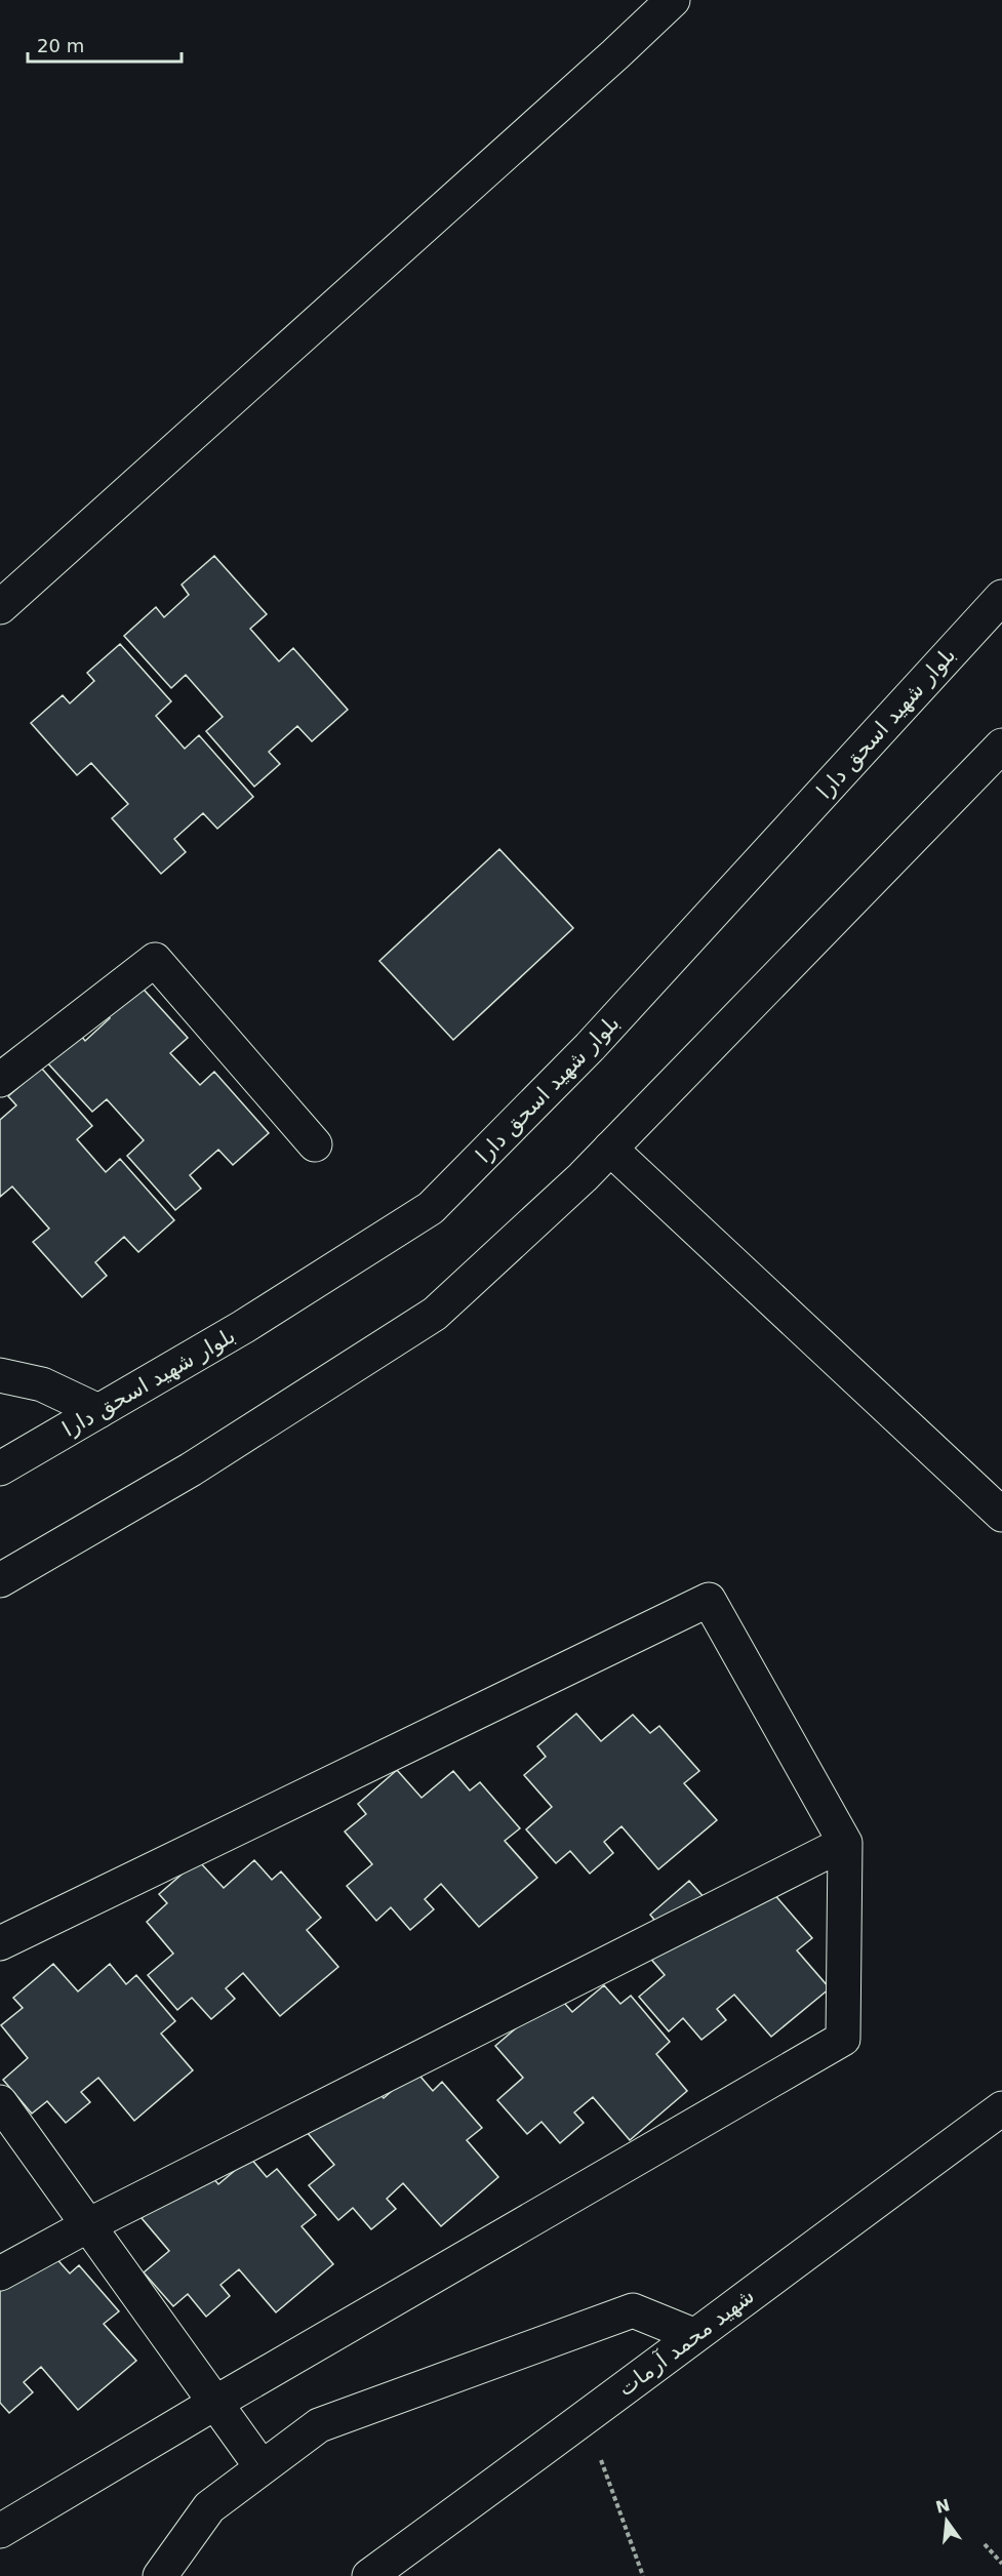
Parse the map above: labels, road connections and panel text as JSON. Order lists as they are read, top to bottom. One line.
{"streets":{"street":["بلوار شهید اسحق دارا","شهید محمد آرمات"]},"scale_bar":"20 m","north":"top"}
